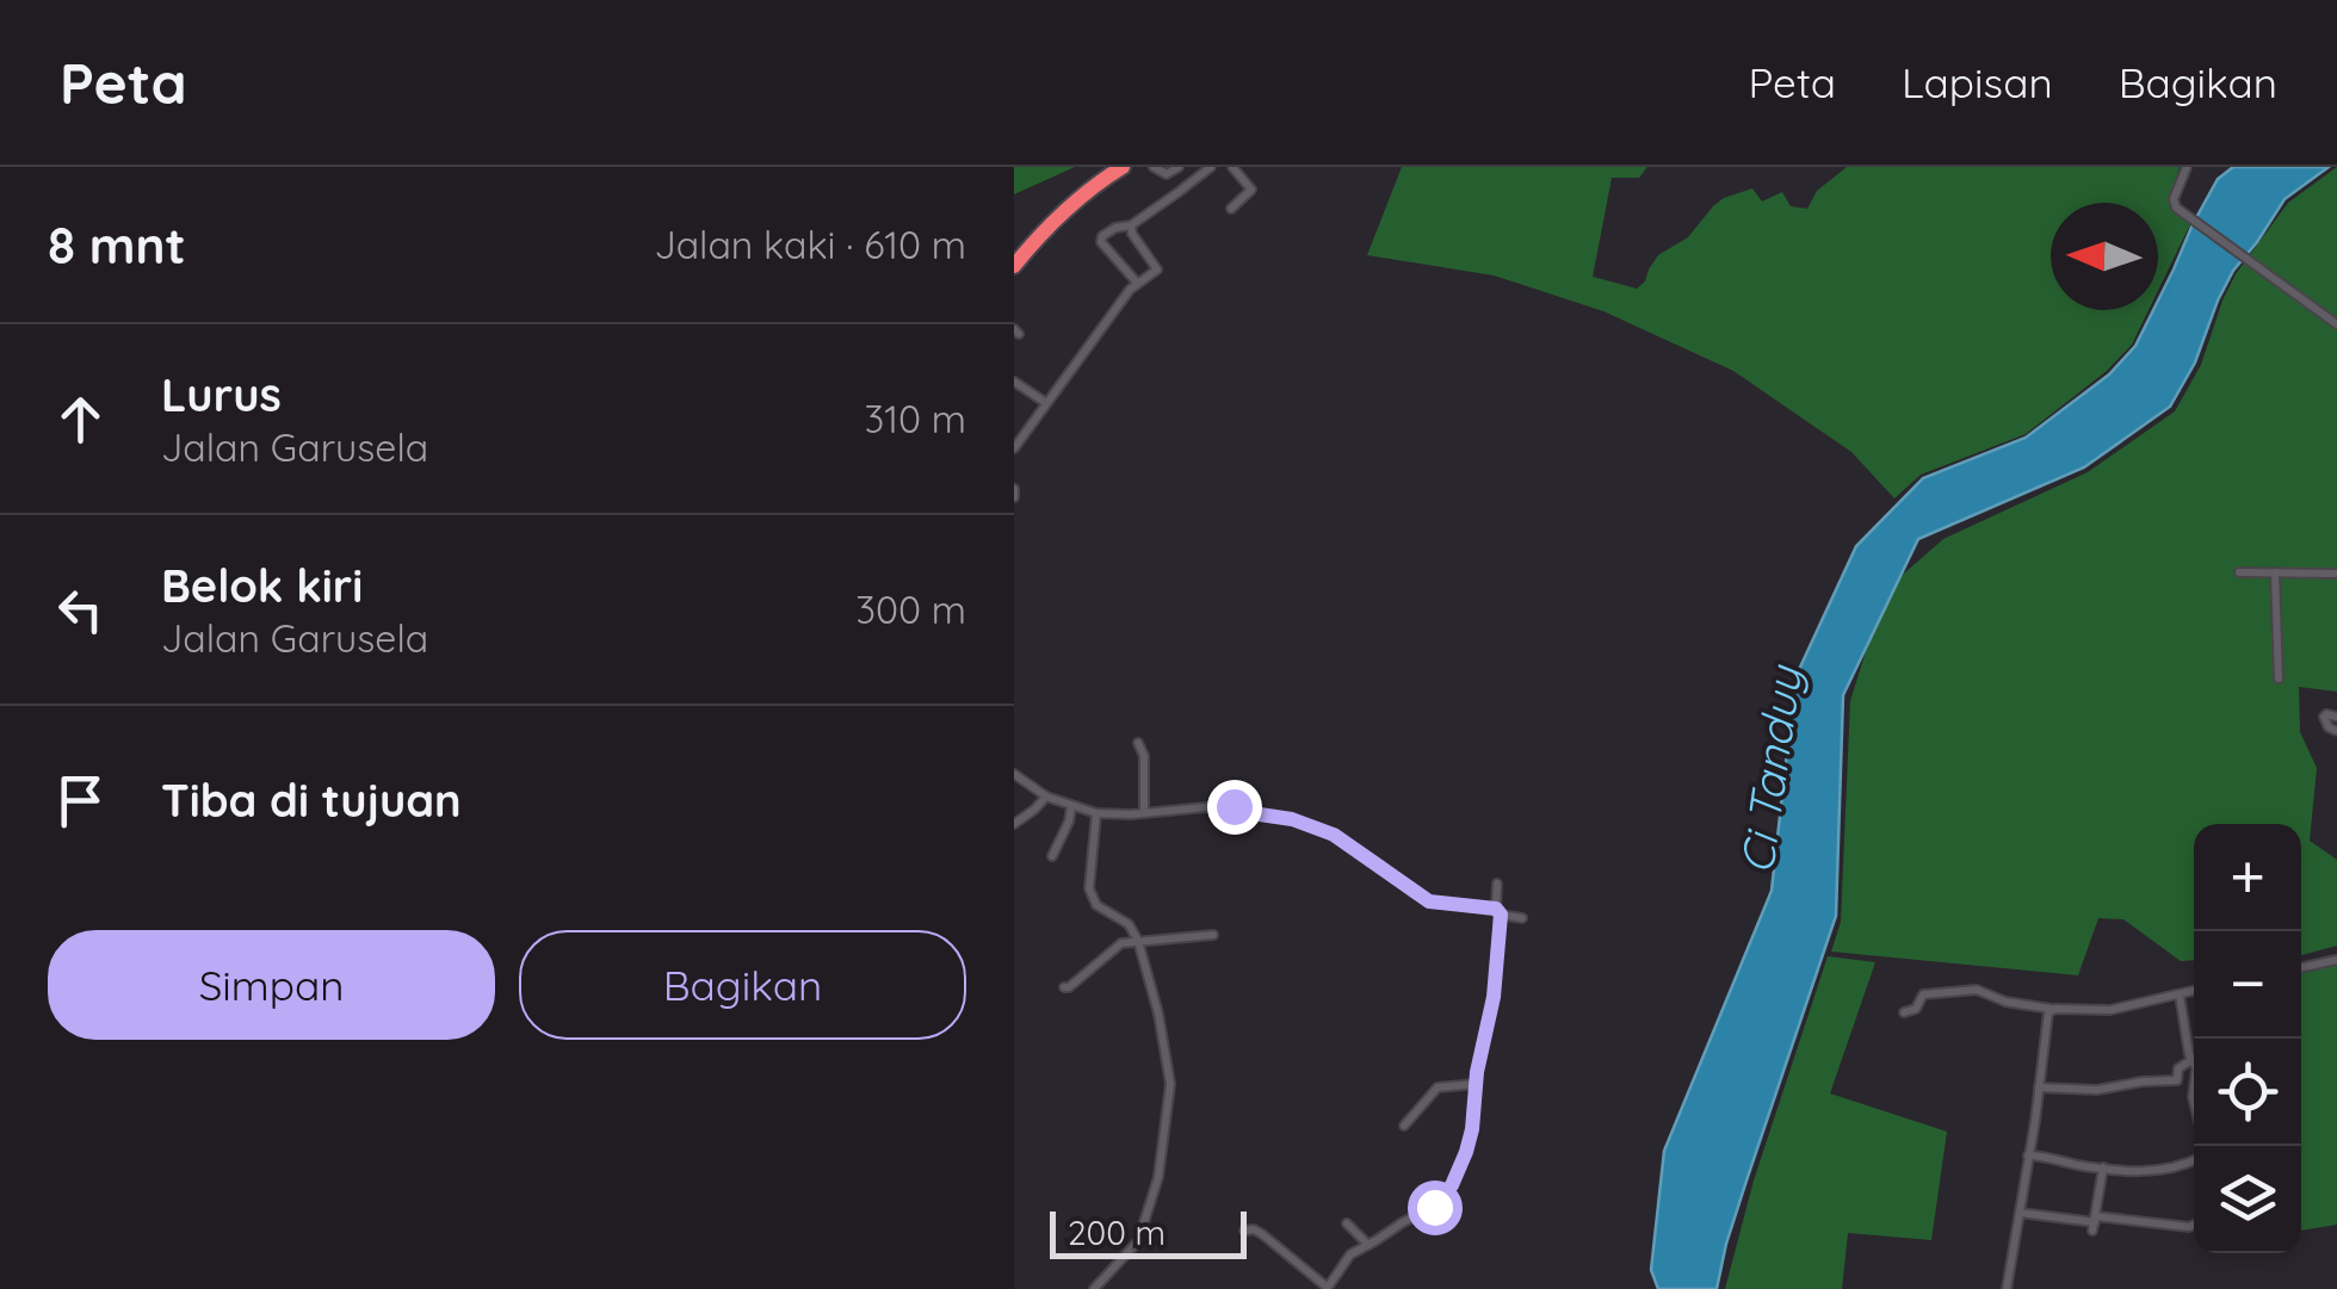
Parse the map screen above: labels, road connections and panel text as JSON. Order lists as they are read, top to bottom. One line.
{"water":["Ci Tanduy"],"scale_bar":"200 m","north":"left","page":{"header":"Peta","nav":["Peta","Lapisan","Bagikan"],"heading":["8 mnt","Jalan kaki · 610 m"],"list":[["Lurus","Jalan Garusela","310 m"],["Belok kiri","Jalan Garusela","300 m"],"Tiba di tujuan"],"map_buttons":["+","−"],"buttons":["Simpan","Bagikan"],"scale":"200 m"}}
